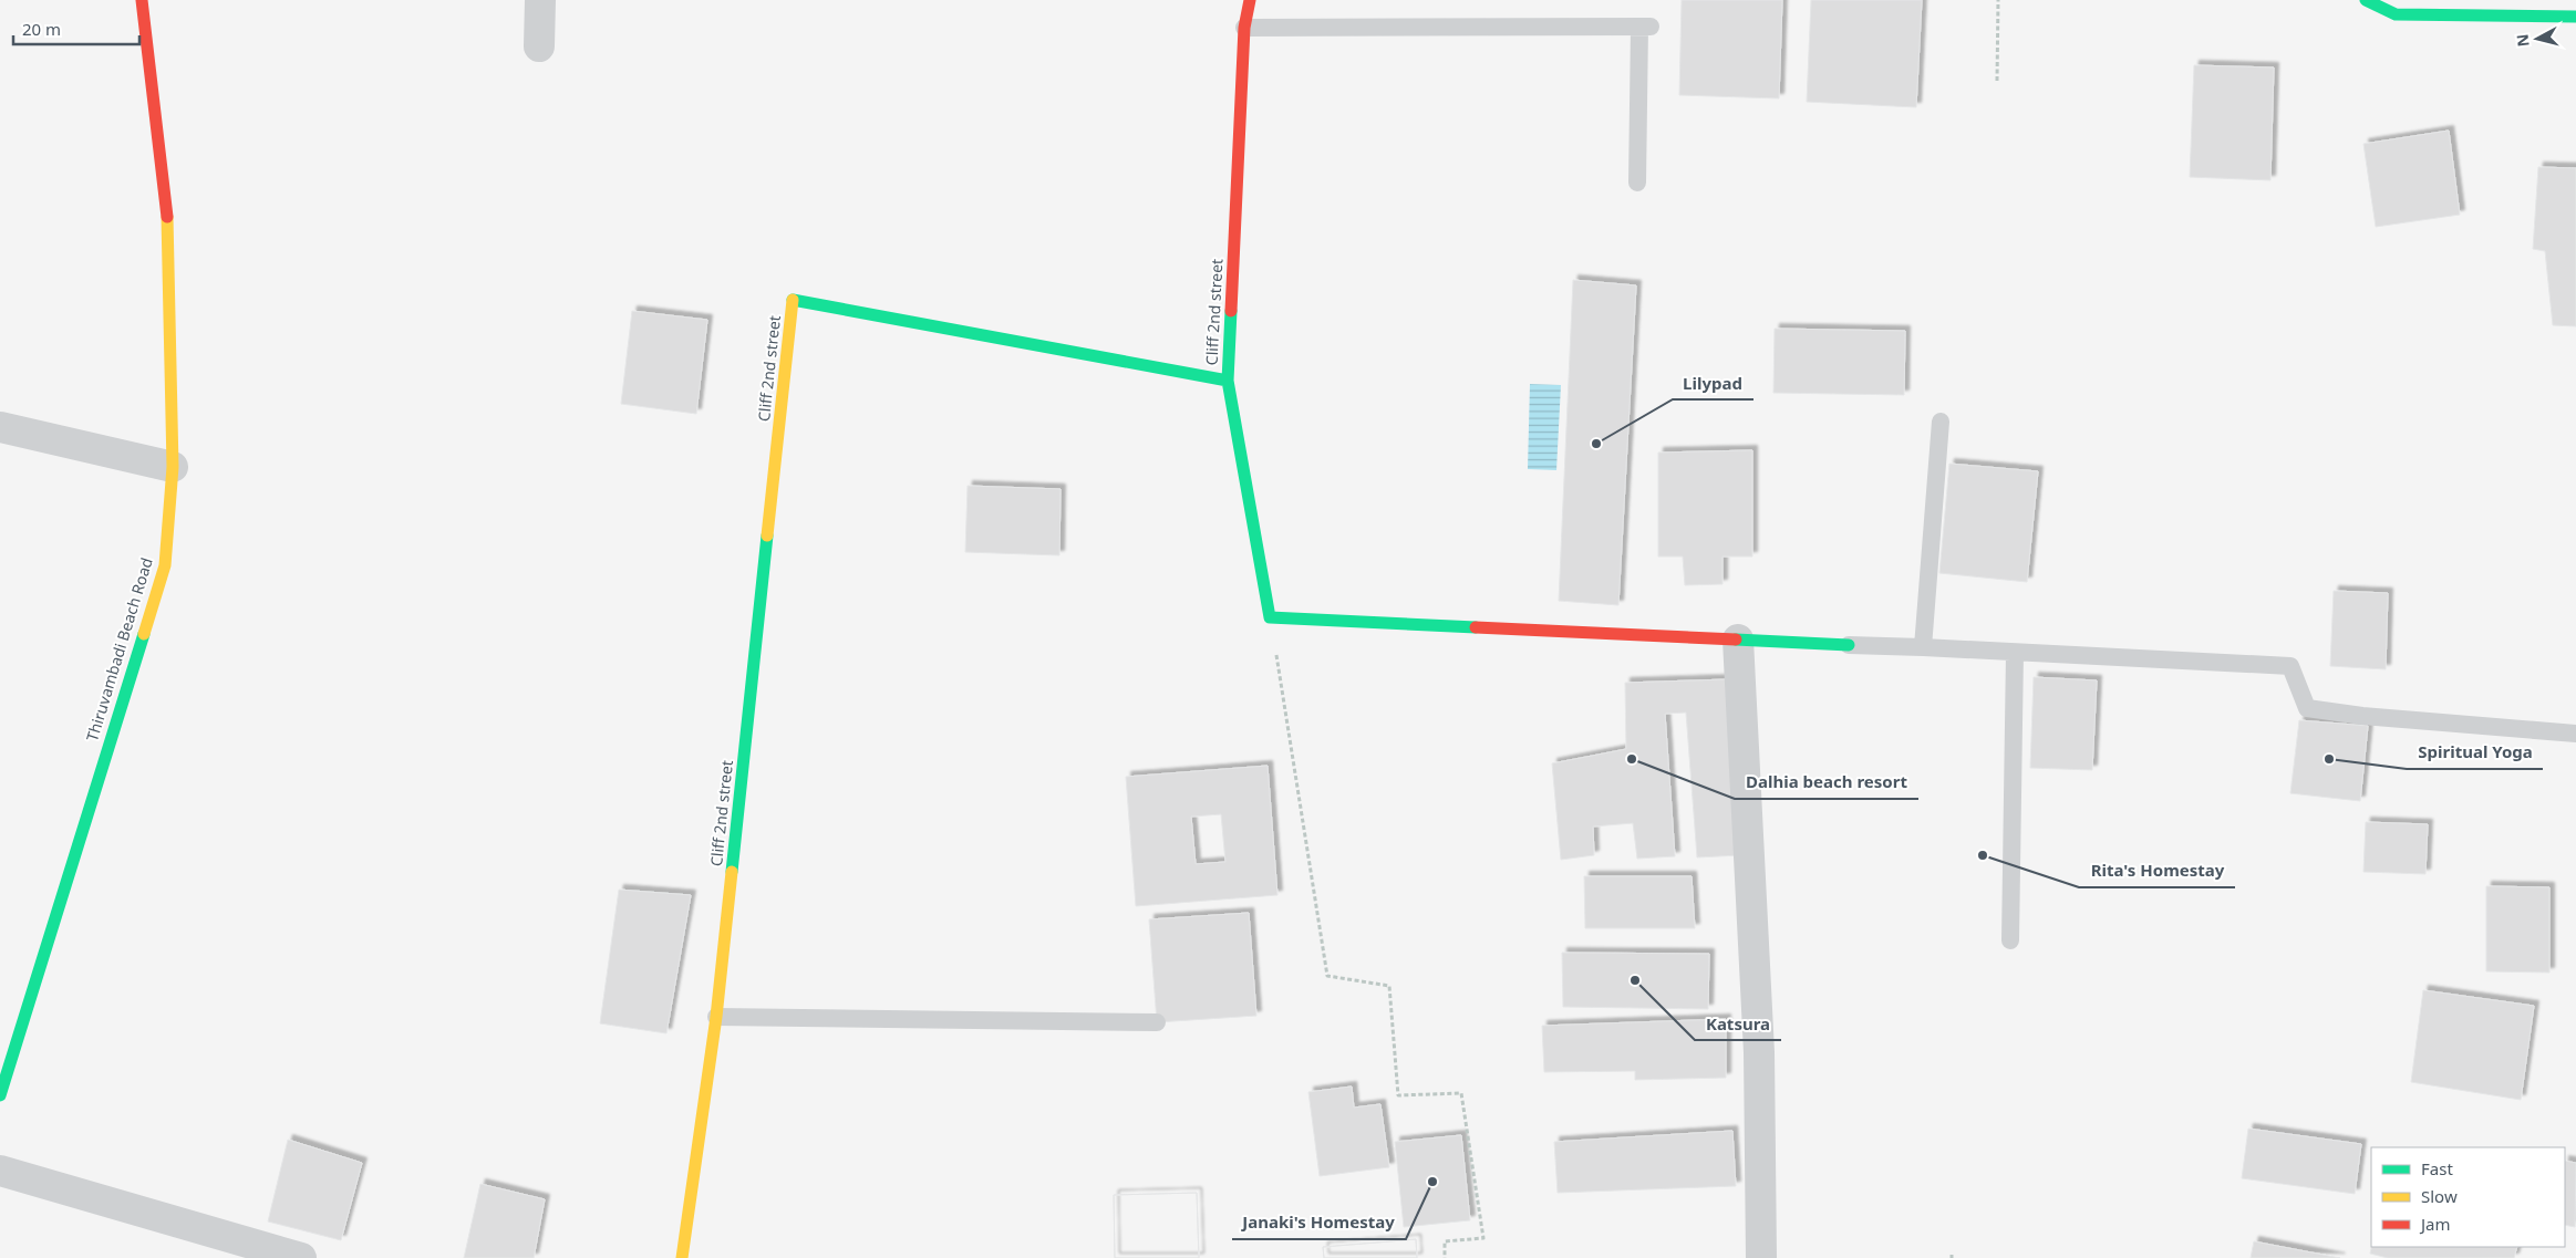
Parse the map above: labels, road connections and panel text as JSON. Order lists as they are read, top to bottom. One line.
{"streets":{"street":["Cliff 2nd street","Thiruvambadi Beach Road"]},"places":["Lilypad","Dalhia beach resort","Spiritual Yoga","Rita's Homestay","Katsura","Janaki's Homestay"],"legend":["Fast","Slow","Jam"],"scale_bar":"20 m","north":"left"}
